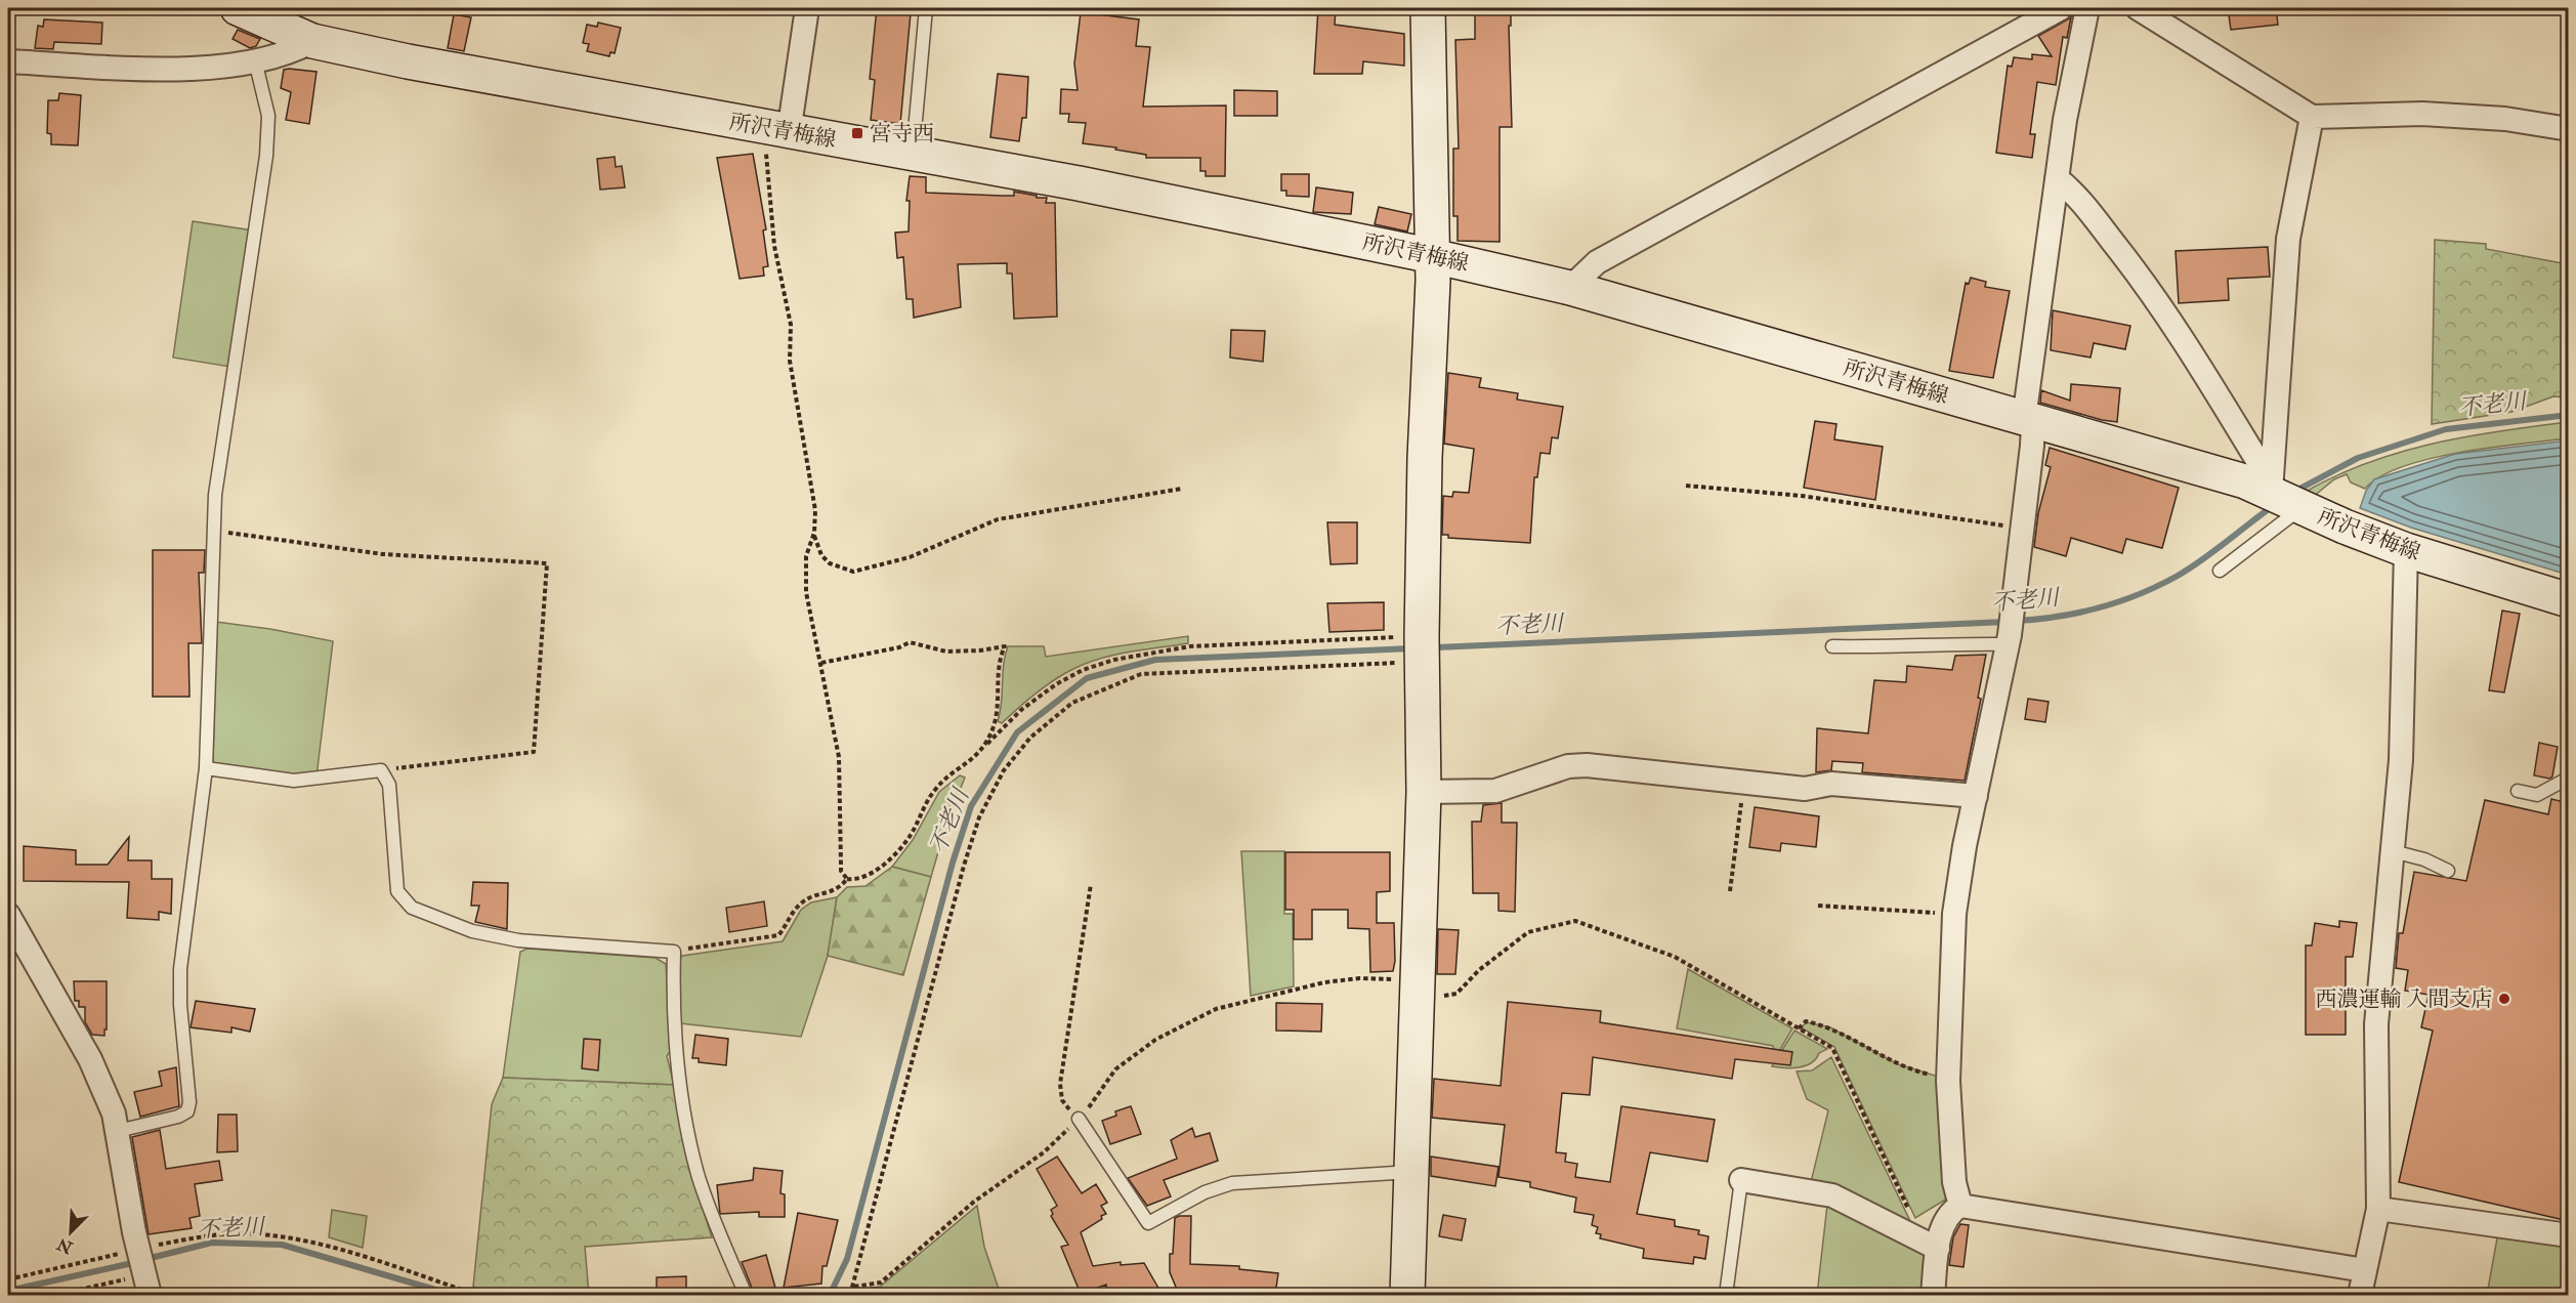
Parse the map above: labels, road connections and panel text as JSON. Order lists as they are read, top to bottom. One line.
{"streets":{"main road":["所沢青梅線"]},"water":["不老川"],"places":{"transit":["宮寺西"],"other":["西濃運輸 入間支店"]},"north":"bottom left"}
